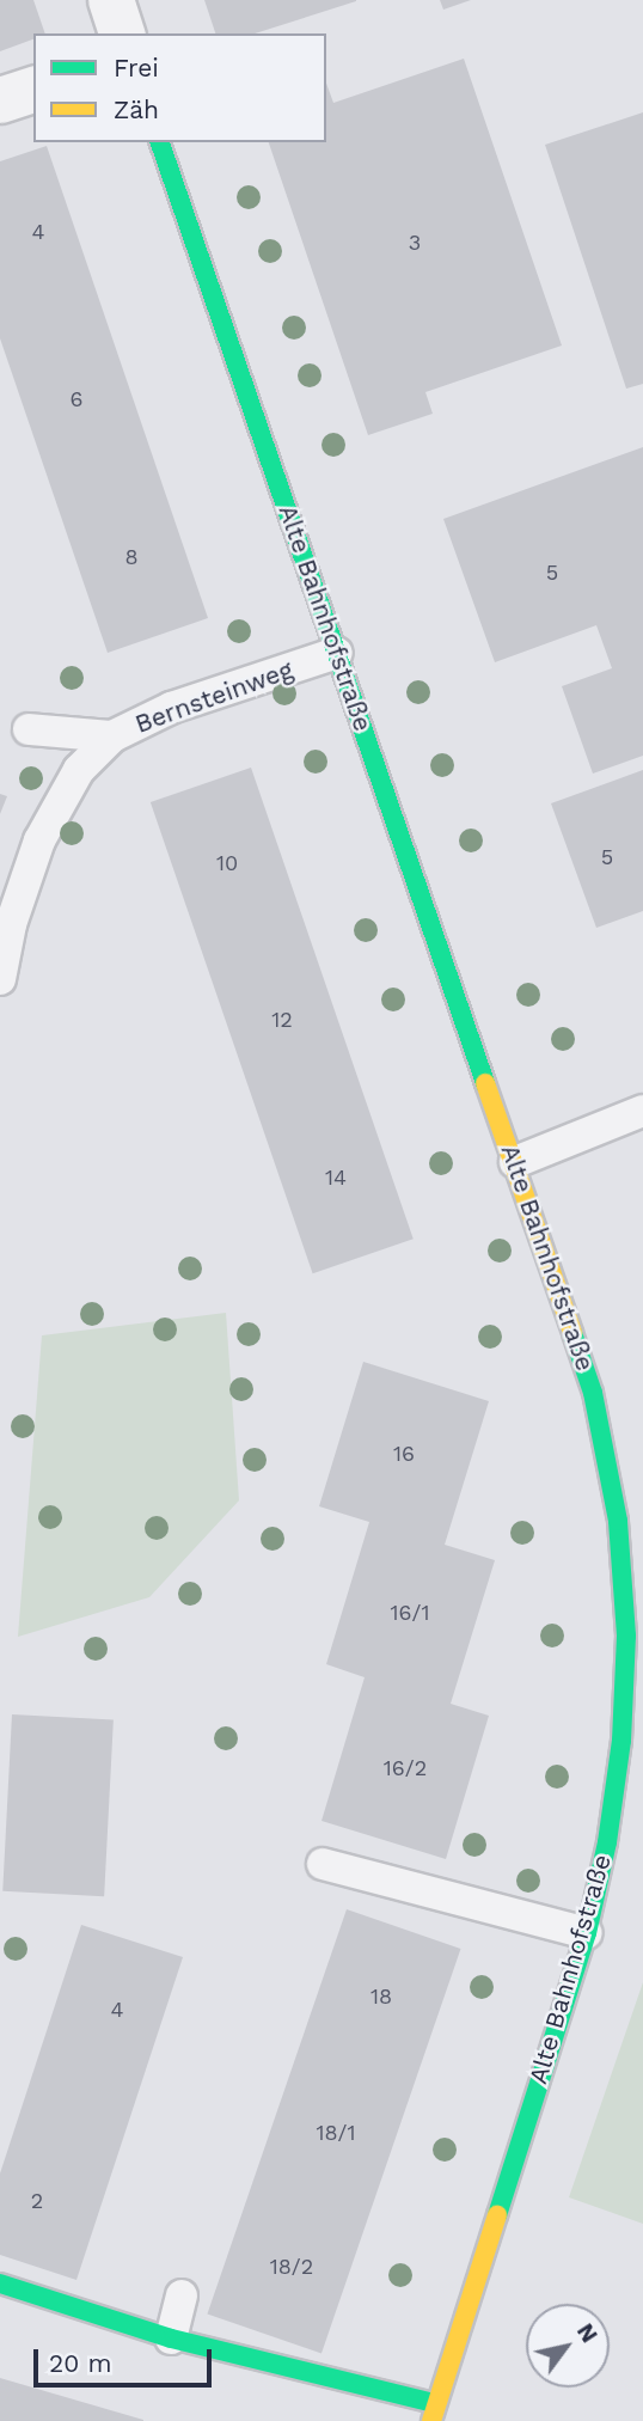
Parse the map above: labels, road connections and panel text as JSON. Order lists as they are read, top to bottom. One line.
{"streets":{"street":["Alte Bahnhofstraße"],"lane":["Bernsteinweg"]},"crossings":[["Alte Bahnhofstraße","Bernsteinweg"]],"house_numbers":["4","3","6","8","5","5","10","12","14","16","16/1","16/2","18","4","18/1","2","18/2"],"legend":["Frei","Zäh"],"scale_bar":"20 m","north":"top right"}
